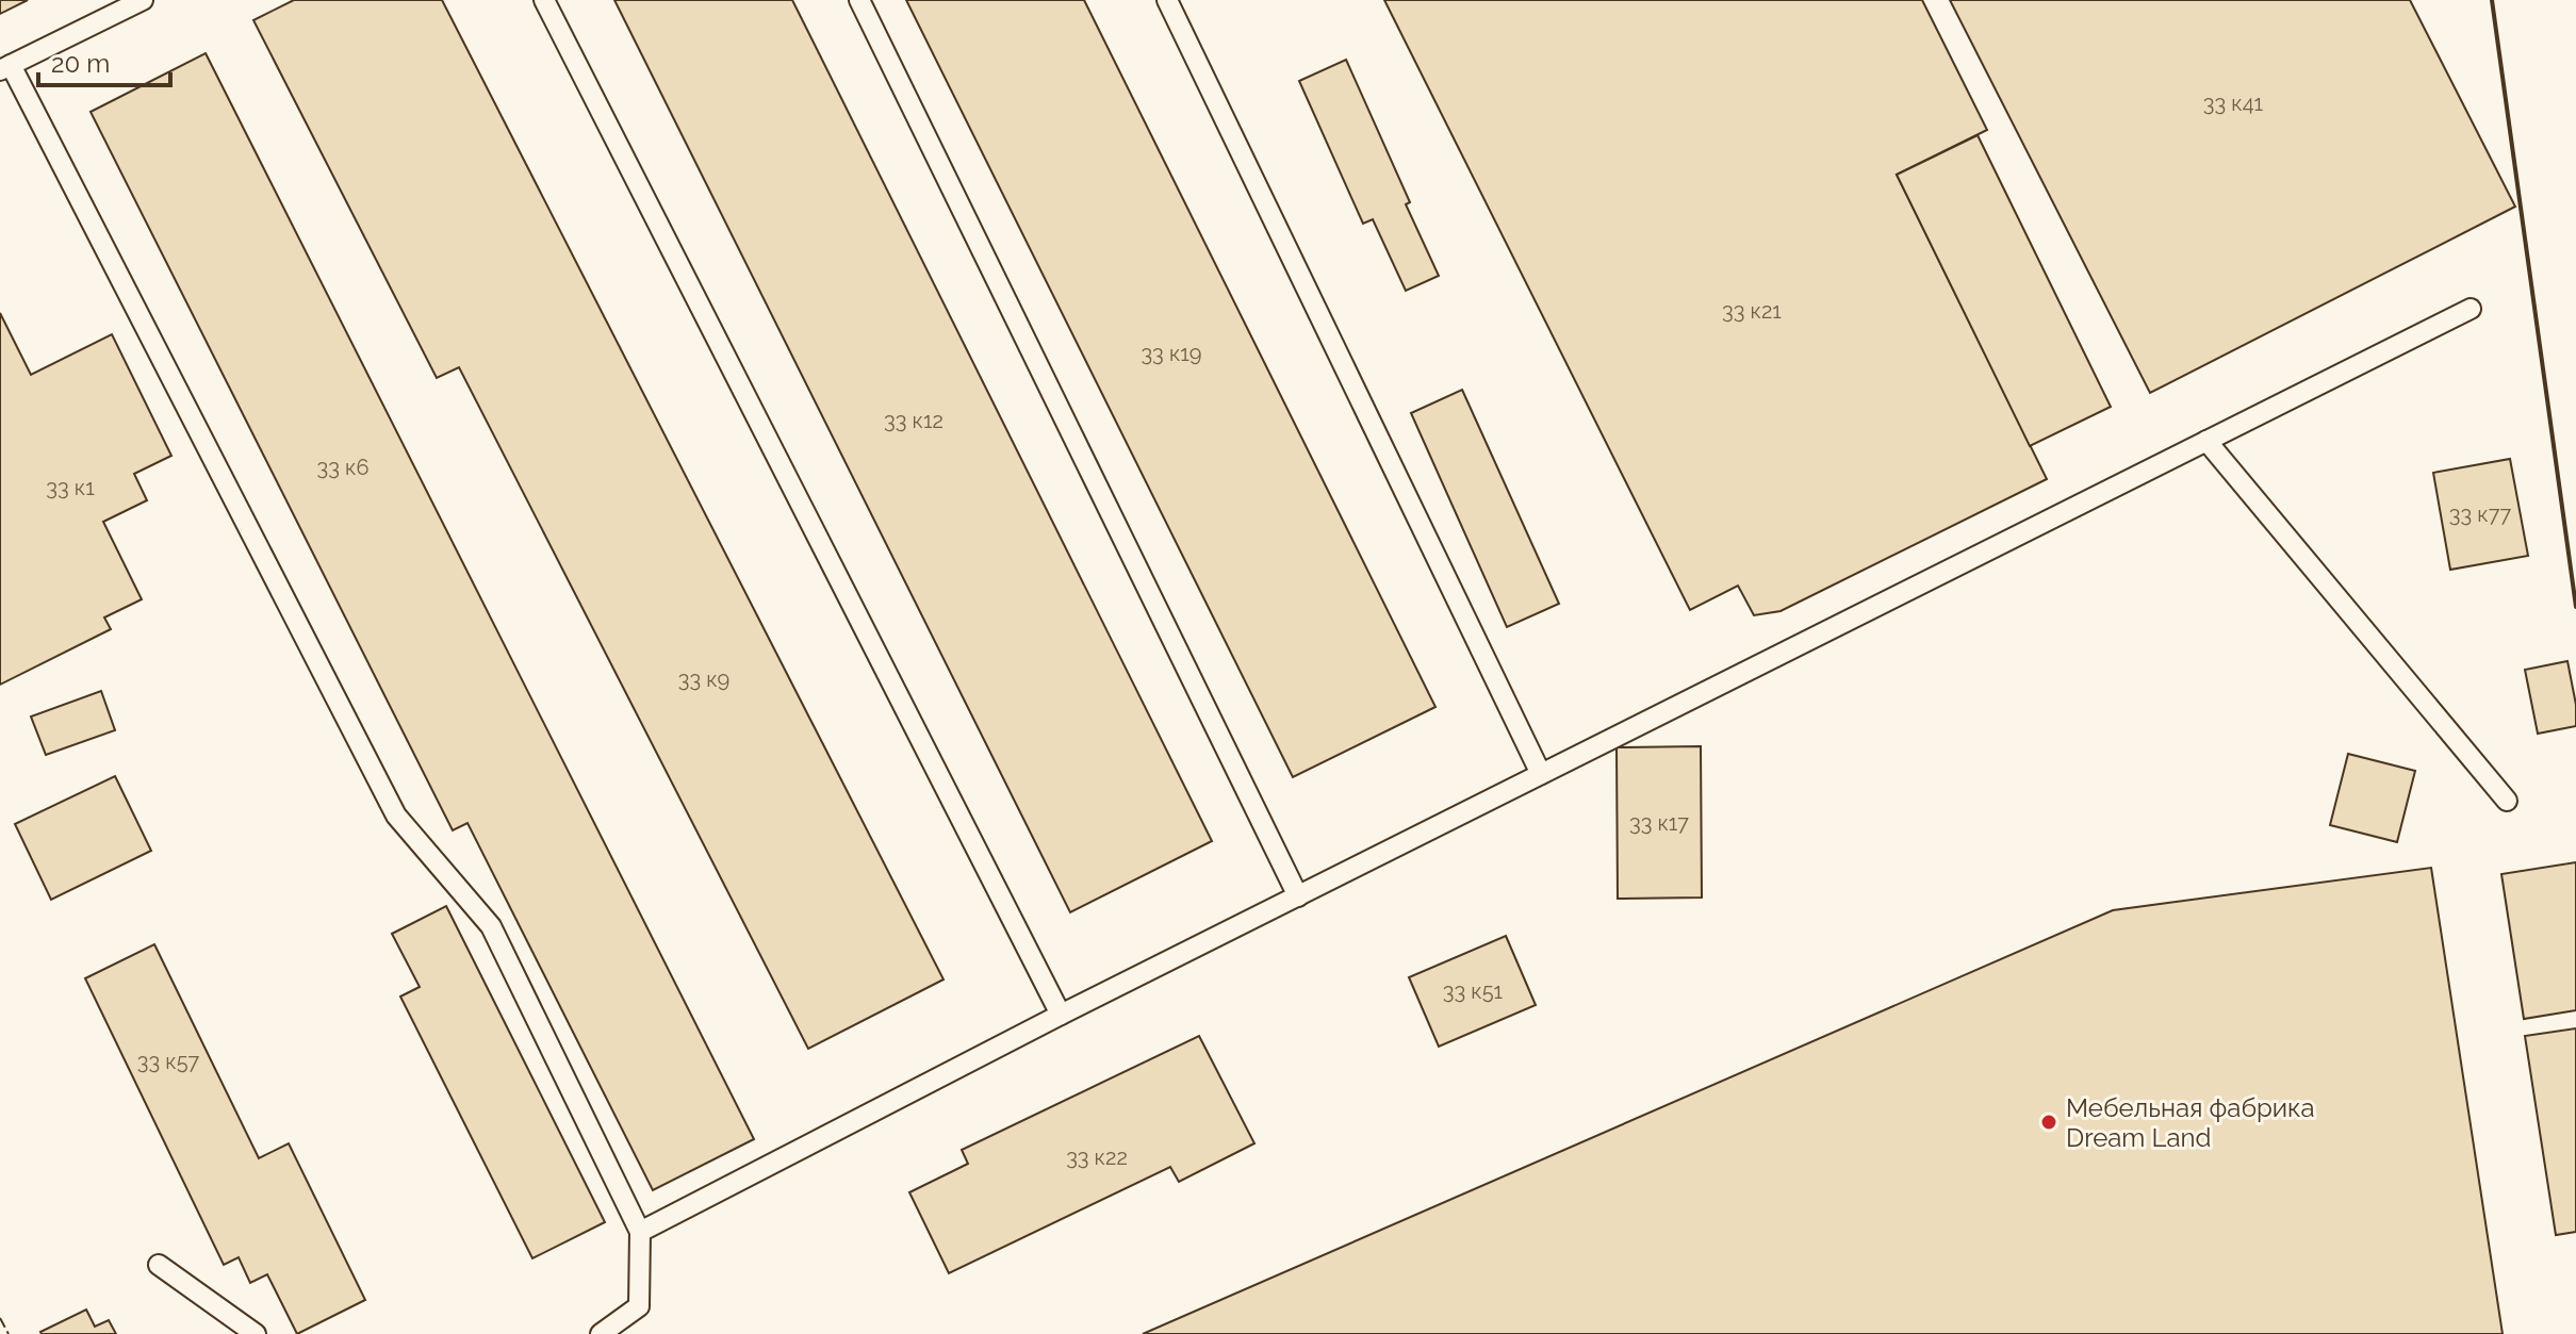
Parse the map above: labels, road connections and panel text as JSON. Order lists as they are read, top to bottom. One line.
{"places":["Мебельная фабрика Dream Land"],"house_numbers":["33 к41","33 к21","33 к19","33 к12","33 к6","33 к1","33 к77","33 к9","33 к17","33 к51","33 к57","33 к22"],"scale_bar":"20 m"}
